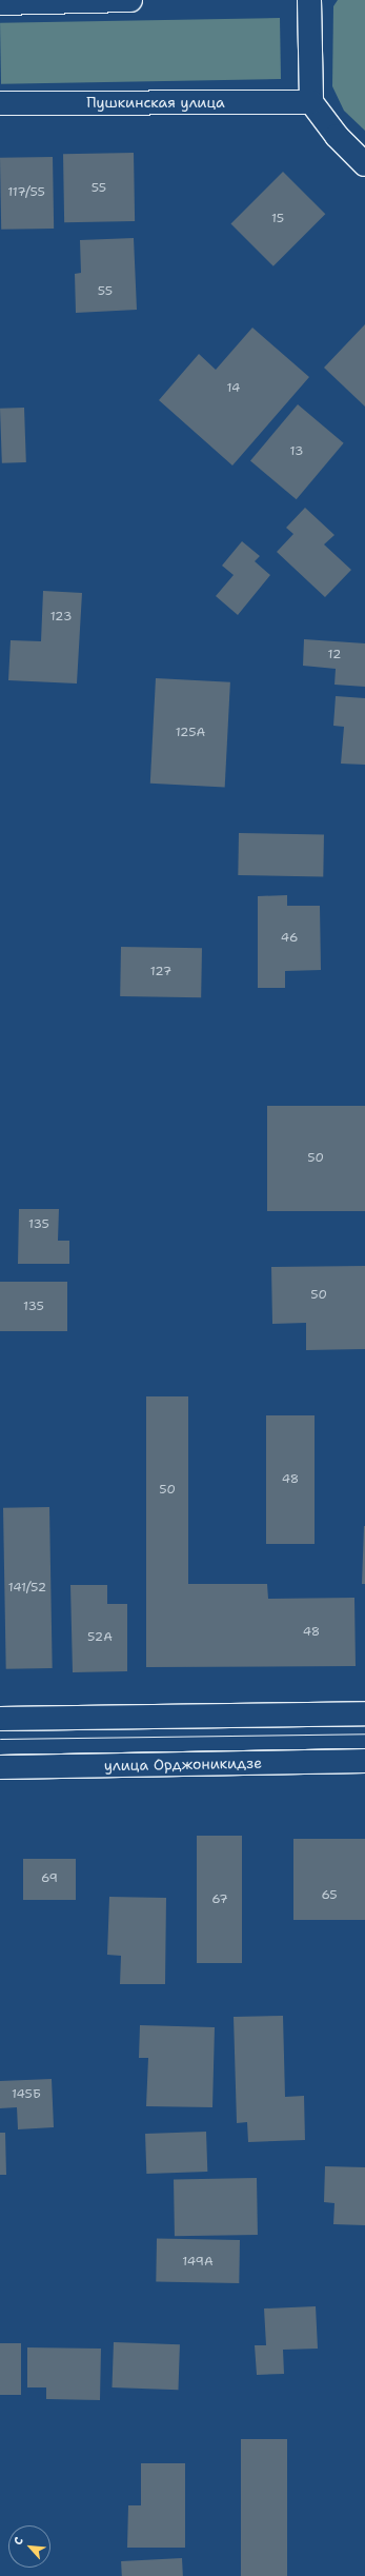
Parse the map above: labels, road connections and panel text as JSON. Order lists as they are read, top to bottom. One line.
{"streets":{"street":["Пушкинская улица","улица Орджоникидзе"]},"house_numbers":["55","117/55","15","55","14","13","123","12","125А","46","127","50","135","50","135","48","50","141/52","48","52А","69","65","67","145Б","149А"],"north":"top left"}
